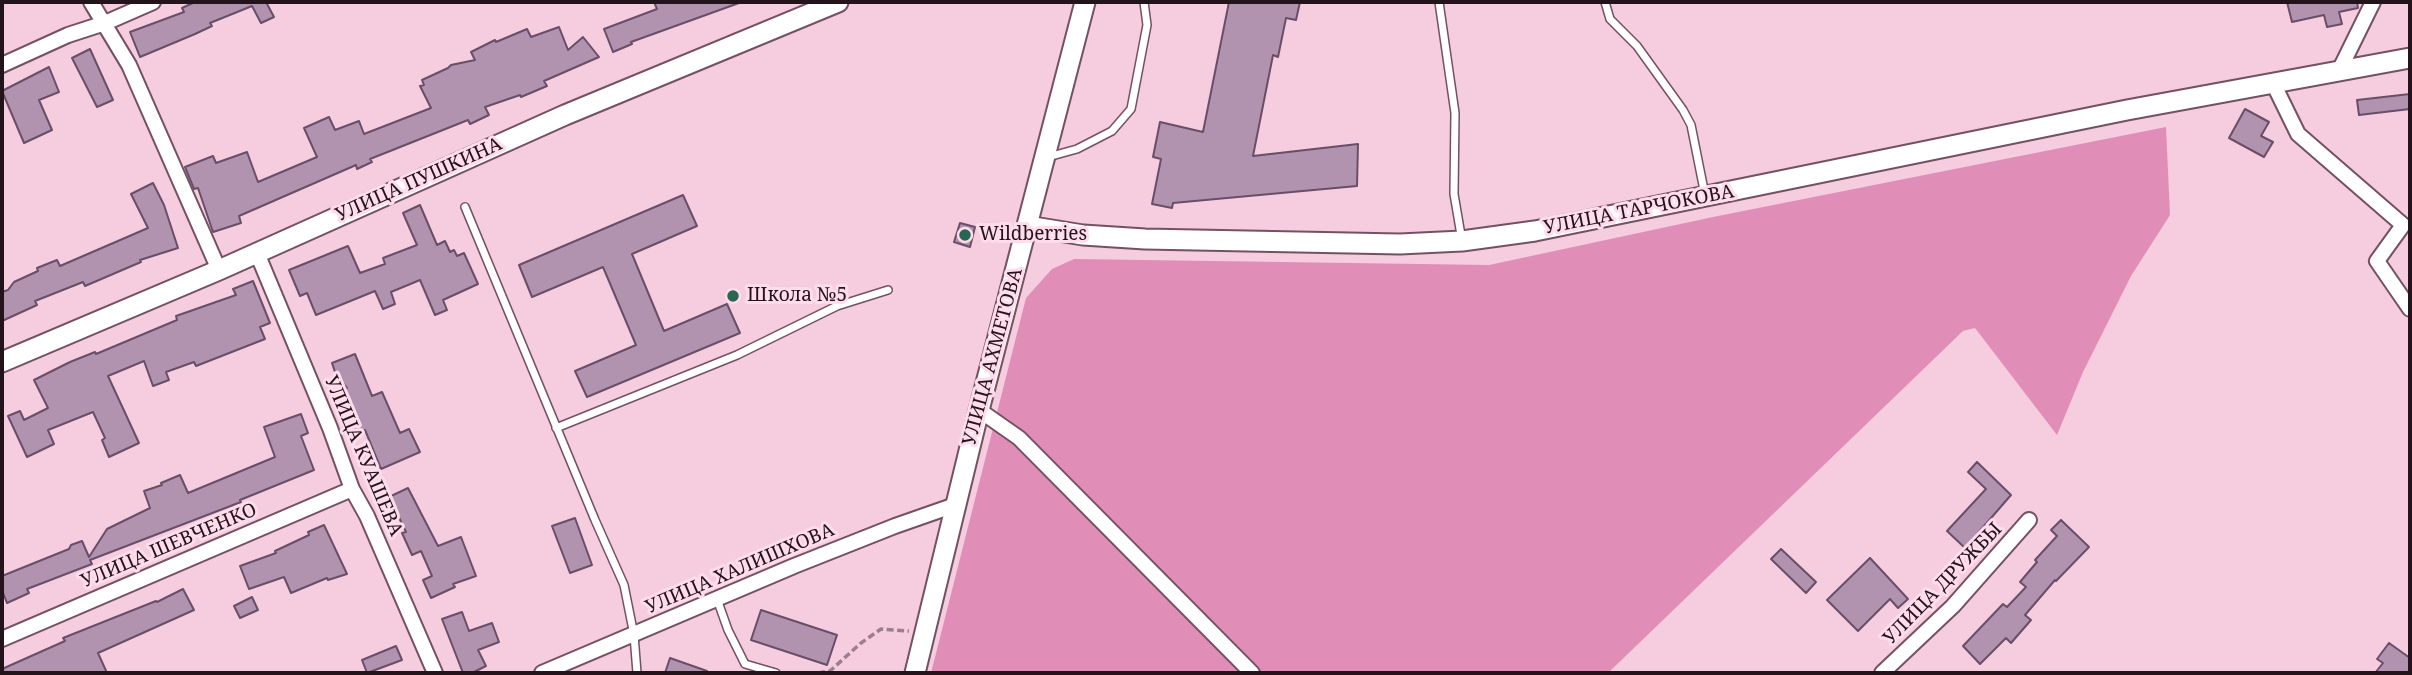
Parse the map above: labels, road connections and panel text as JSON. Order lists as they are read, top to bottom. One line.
{"streets":{"main road":["УЛИЦА ПУШКИНА","УЛИЦА ТАРЧОКОВА","УЛИЦА АХМЕТОВА"],"street":["УЛИЦА КУАШЕВА","УЛИЦА ШЕВЧЕНКО","УЛИЦА ХАЛИШХОВА","УЛИЦА ДРУЖБЫ"]},"crossings":[["УЛИЦА ПУШКИНА","УЛИЦА КУАШЕВА"],["УЛИЦА ТАРЧОКОВА","УЛИЦА АХМЕТОВА"],["УЛИЦА АХМЕТОВА","УЛИЦА ХАЛИШХОВА"],["УЛИЦА КУАШЕВА","УЛИЦА ШЕВЧЕНКО"]],"places":["Wildberries","Школа №5"]}
